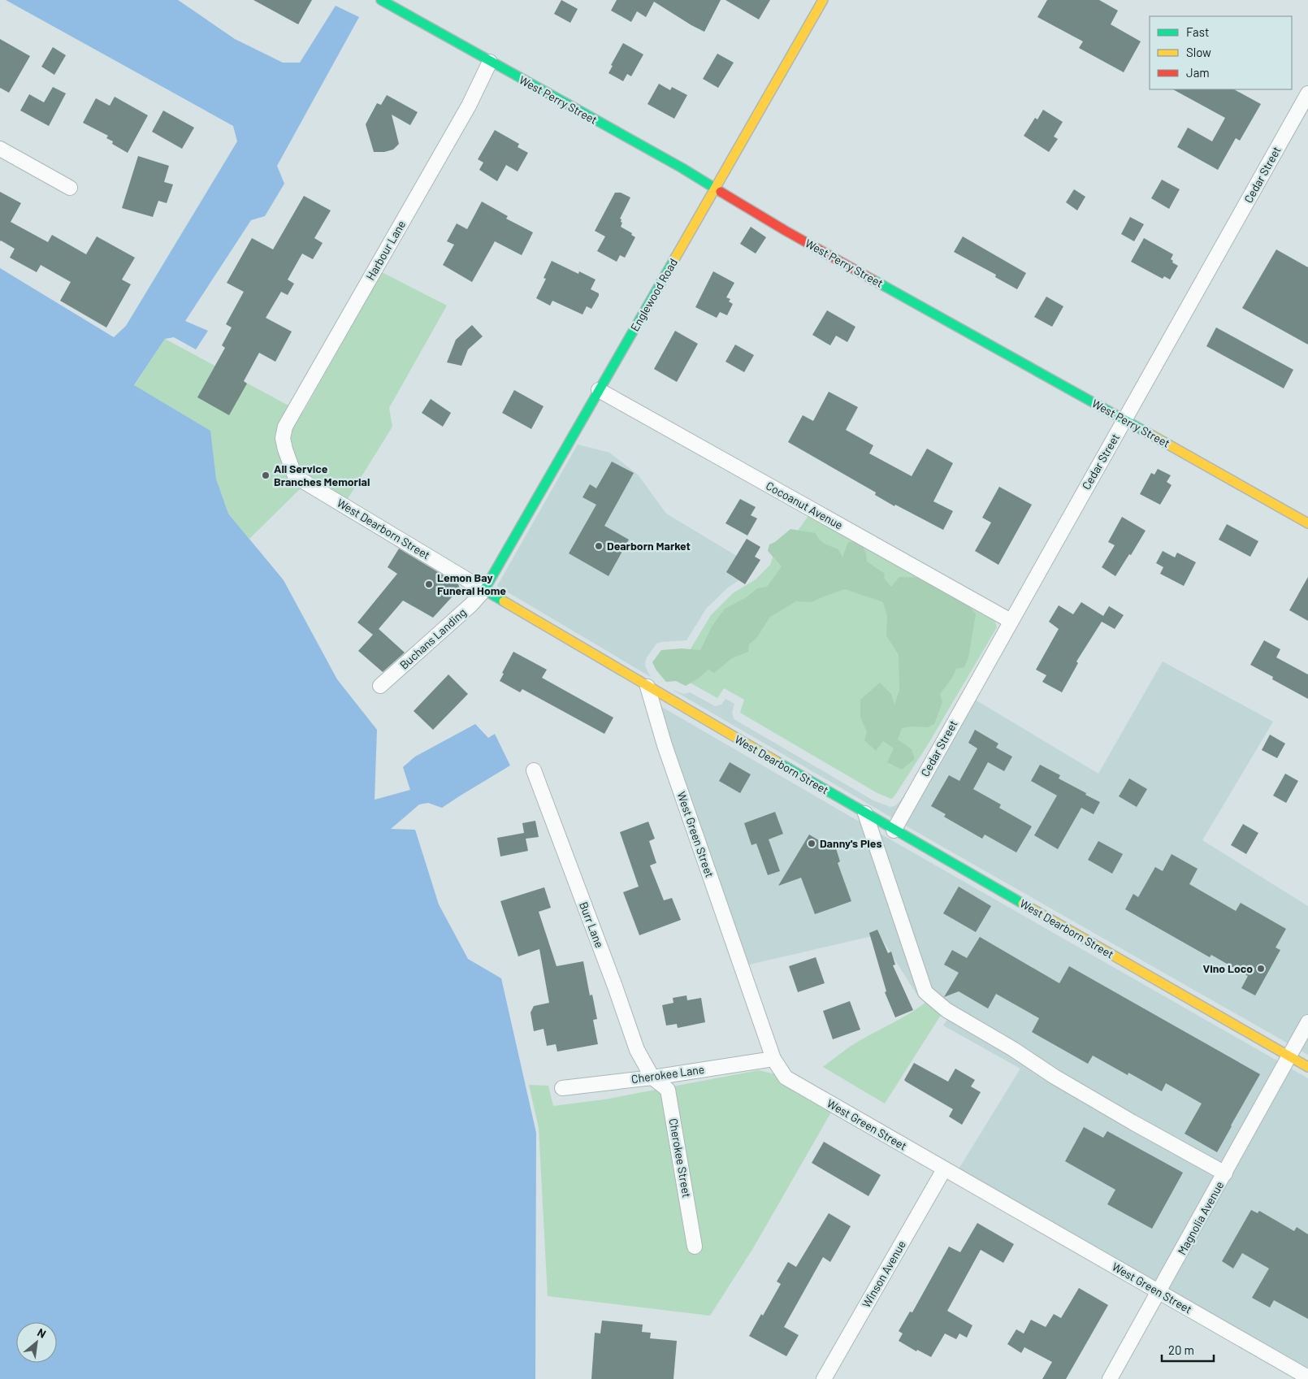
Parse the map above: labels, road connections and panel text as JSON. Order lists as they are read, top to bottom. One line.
{"streets":{"street":["West Perry Street","Cedar Street","Harbour Lane","Englewood Road","Cocoanut Avenue","West Dearborn Street","Buchans Landing","West Green Street","Burr Lane","Cherokee Lane","Cherokee Street","Magnolia Avenue","Winson Avenue"]},"crossings":[["West Perry Street","Cedar Street"],["West Perry Street","Harbour Lane"],["West Perry Street","Englewood Road"],["Cedar Street","Cocoanut Avenue"],["Cedar Street","West Dearborn Street"],["Harbour Lane","West Dearborn Street"],["Englewood Road","Cocoanut Avenue"],["Englewood Road","West Dearborn Street"],["Englewood Road","Buchans Landing"],["West Dearborn Street","Buchans Landing"],["West Dearborn Street","West Green Street"],["West Dearborn Street","Magnolia Avenue"],["West Green Street","Cherokee Lane"],["West Green Street","Magnolia Avenue"],["West Green Street","Winson Avenue"],["Burr Lane","Cherokee Lane"],["Burr Lane","Cherokee Street"],["Cherokee Lane","Cherokee Street"]],"places":["All Service Branches Memorial","Dearborn Market","Lemon Bay Funeral Home","Danny's Pies","Vino Loco"],"legend":["Fast","Slow","Jam"],"scale_bar":"20 m","north":"top right"}
